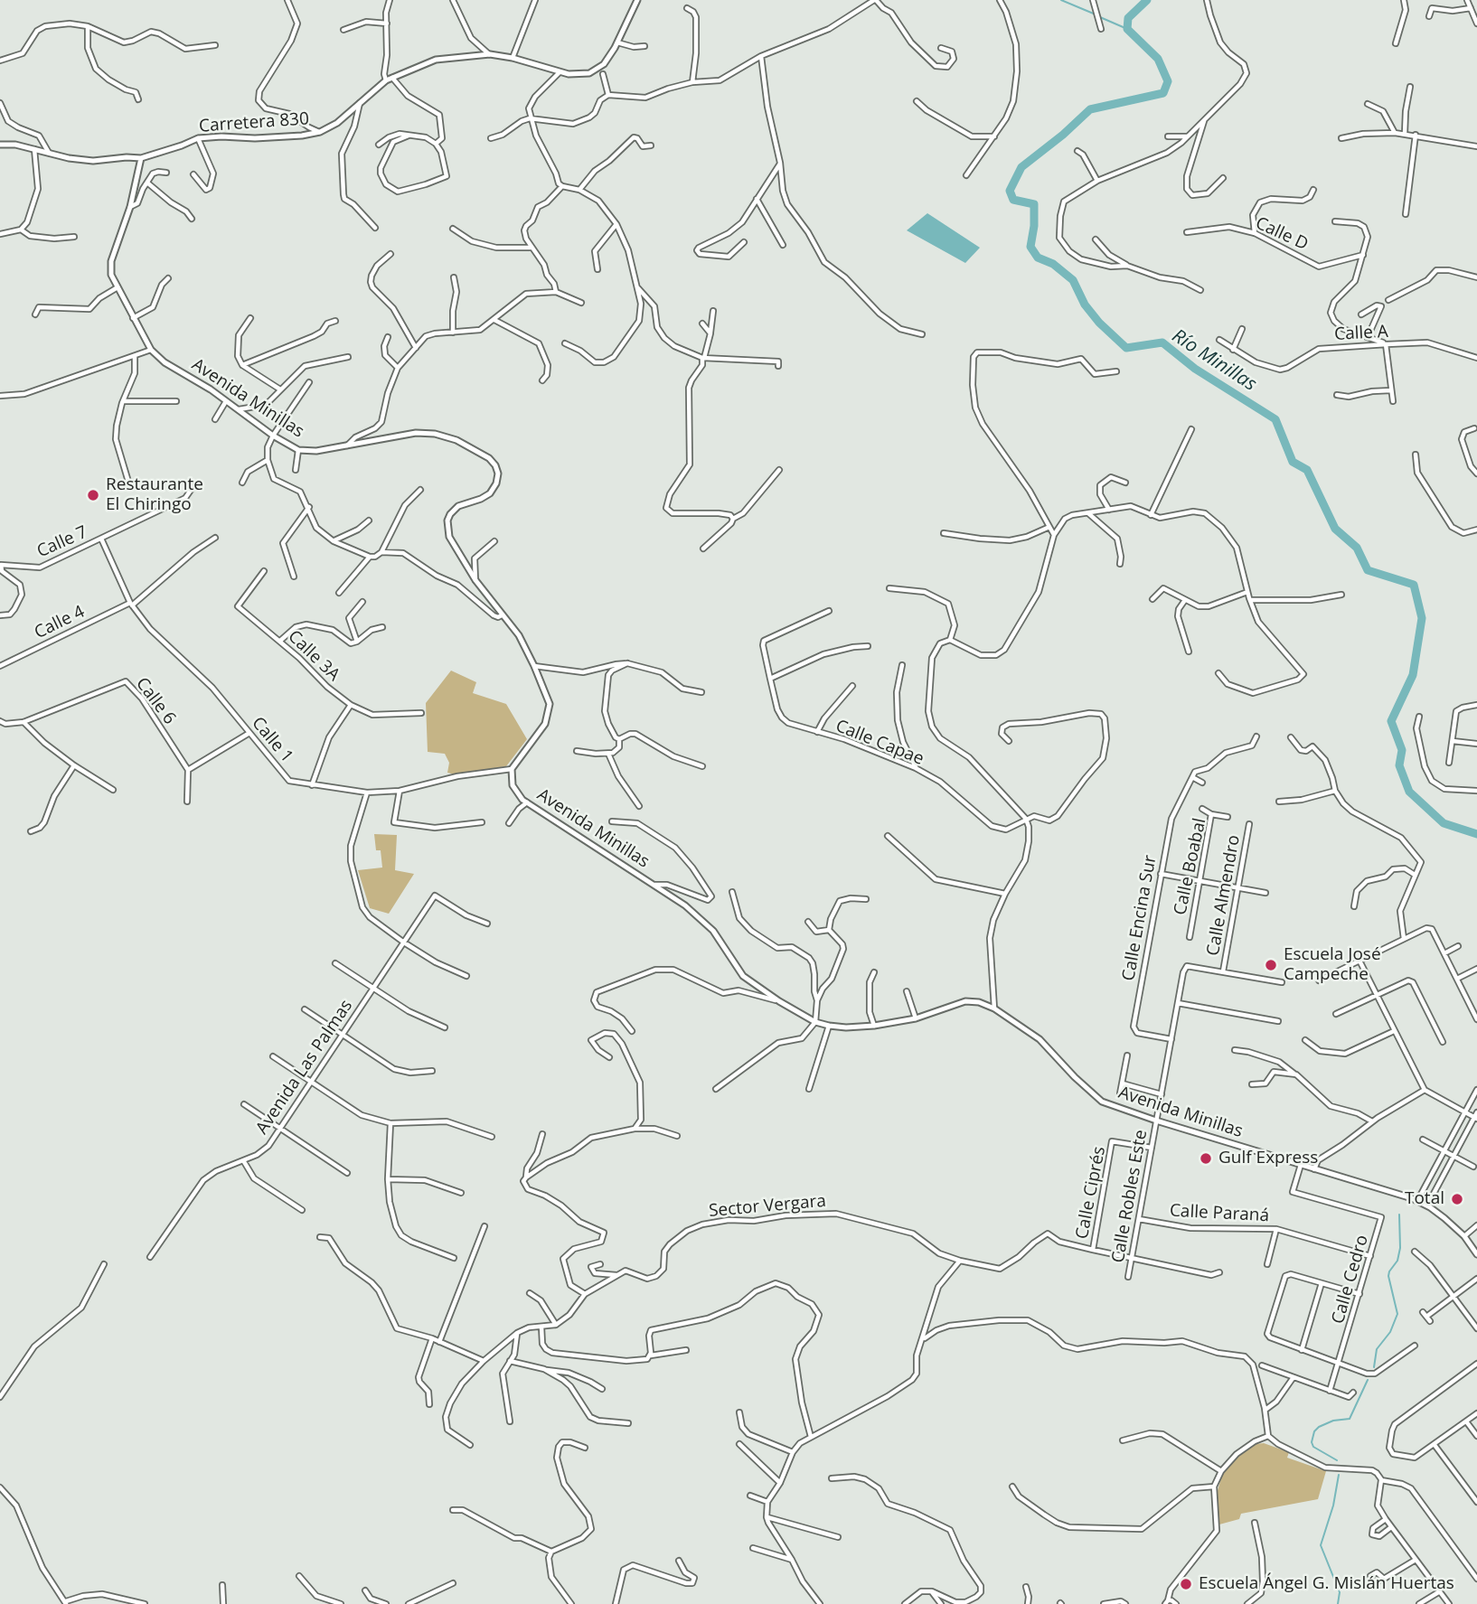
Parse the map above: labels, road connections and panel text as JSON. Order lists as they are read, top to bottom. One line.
{"streets":{"street":["Carretera 830","Calle D","Calle A","Avenida Minillas","Calle 7","Calle 4","Calle 3A","Calle 6","Calle 1","Calle Capae","Calle Boabal","Calle Almendro","Calle Encina Sur","Avenida Las Palmas","Calle Ciprés","Calle Robles Este","Sector Vergara","Calle Paraná","Calle Cedro"]},"crossings":[["Carretera 830","Avenida Minillas"],["Avenida Minillas","Calle 1"],["Avenida Minillas","Calle Robles Este"],["Avenida Minillas","Calle Cedro"],["Calle 7","Calle 1"],["Calle 4","Calle 1"],["Calle Almendro","Calle Robles Este"],["Calle Encina Sur","Calle Robles Este"],["Calle Ciprés","Calle Robles Este"],["Calle Ciprés","Sector Vergara"],["Calle Robles Este","Calle Paraná"],["Calle Paraná","Calle Cedro"]],"water":["Río Minillas"],"places":["Restaurante El Chiringo","Escuela José Campeche","Gulf Express","Total","Escuela Ángel G. Mislán Huertas"]}
